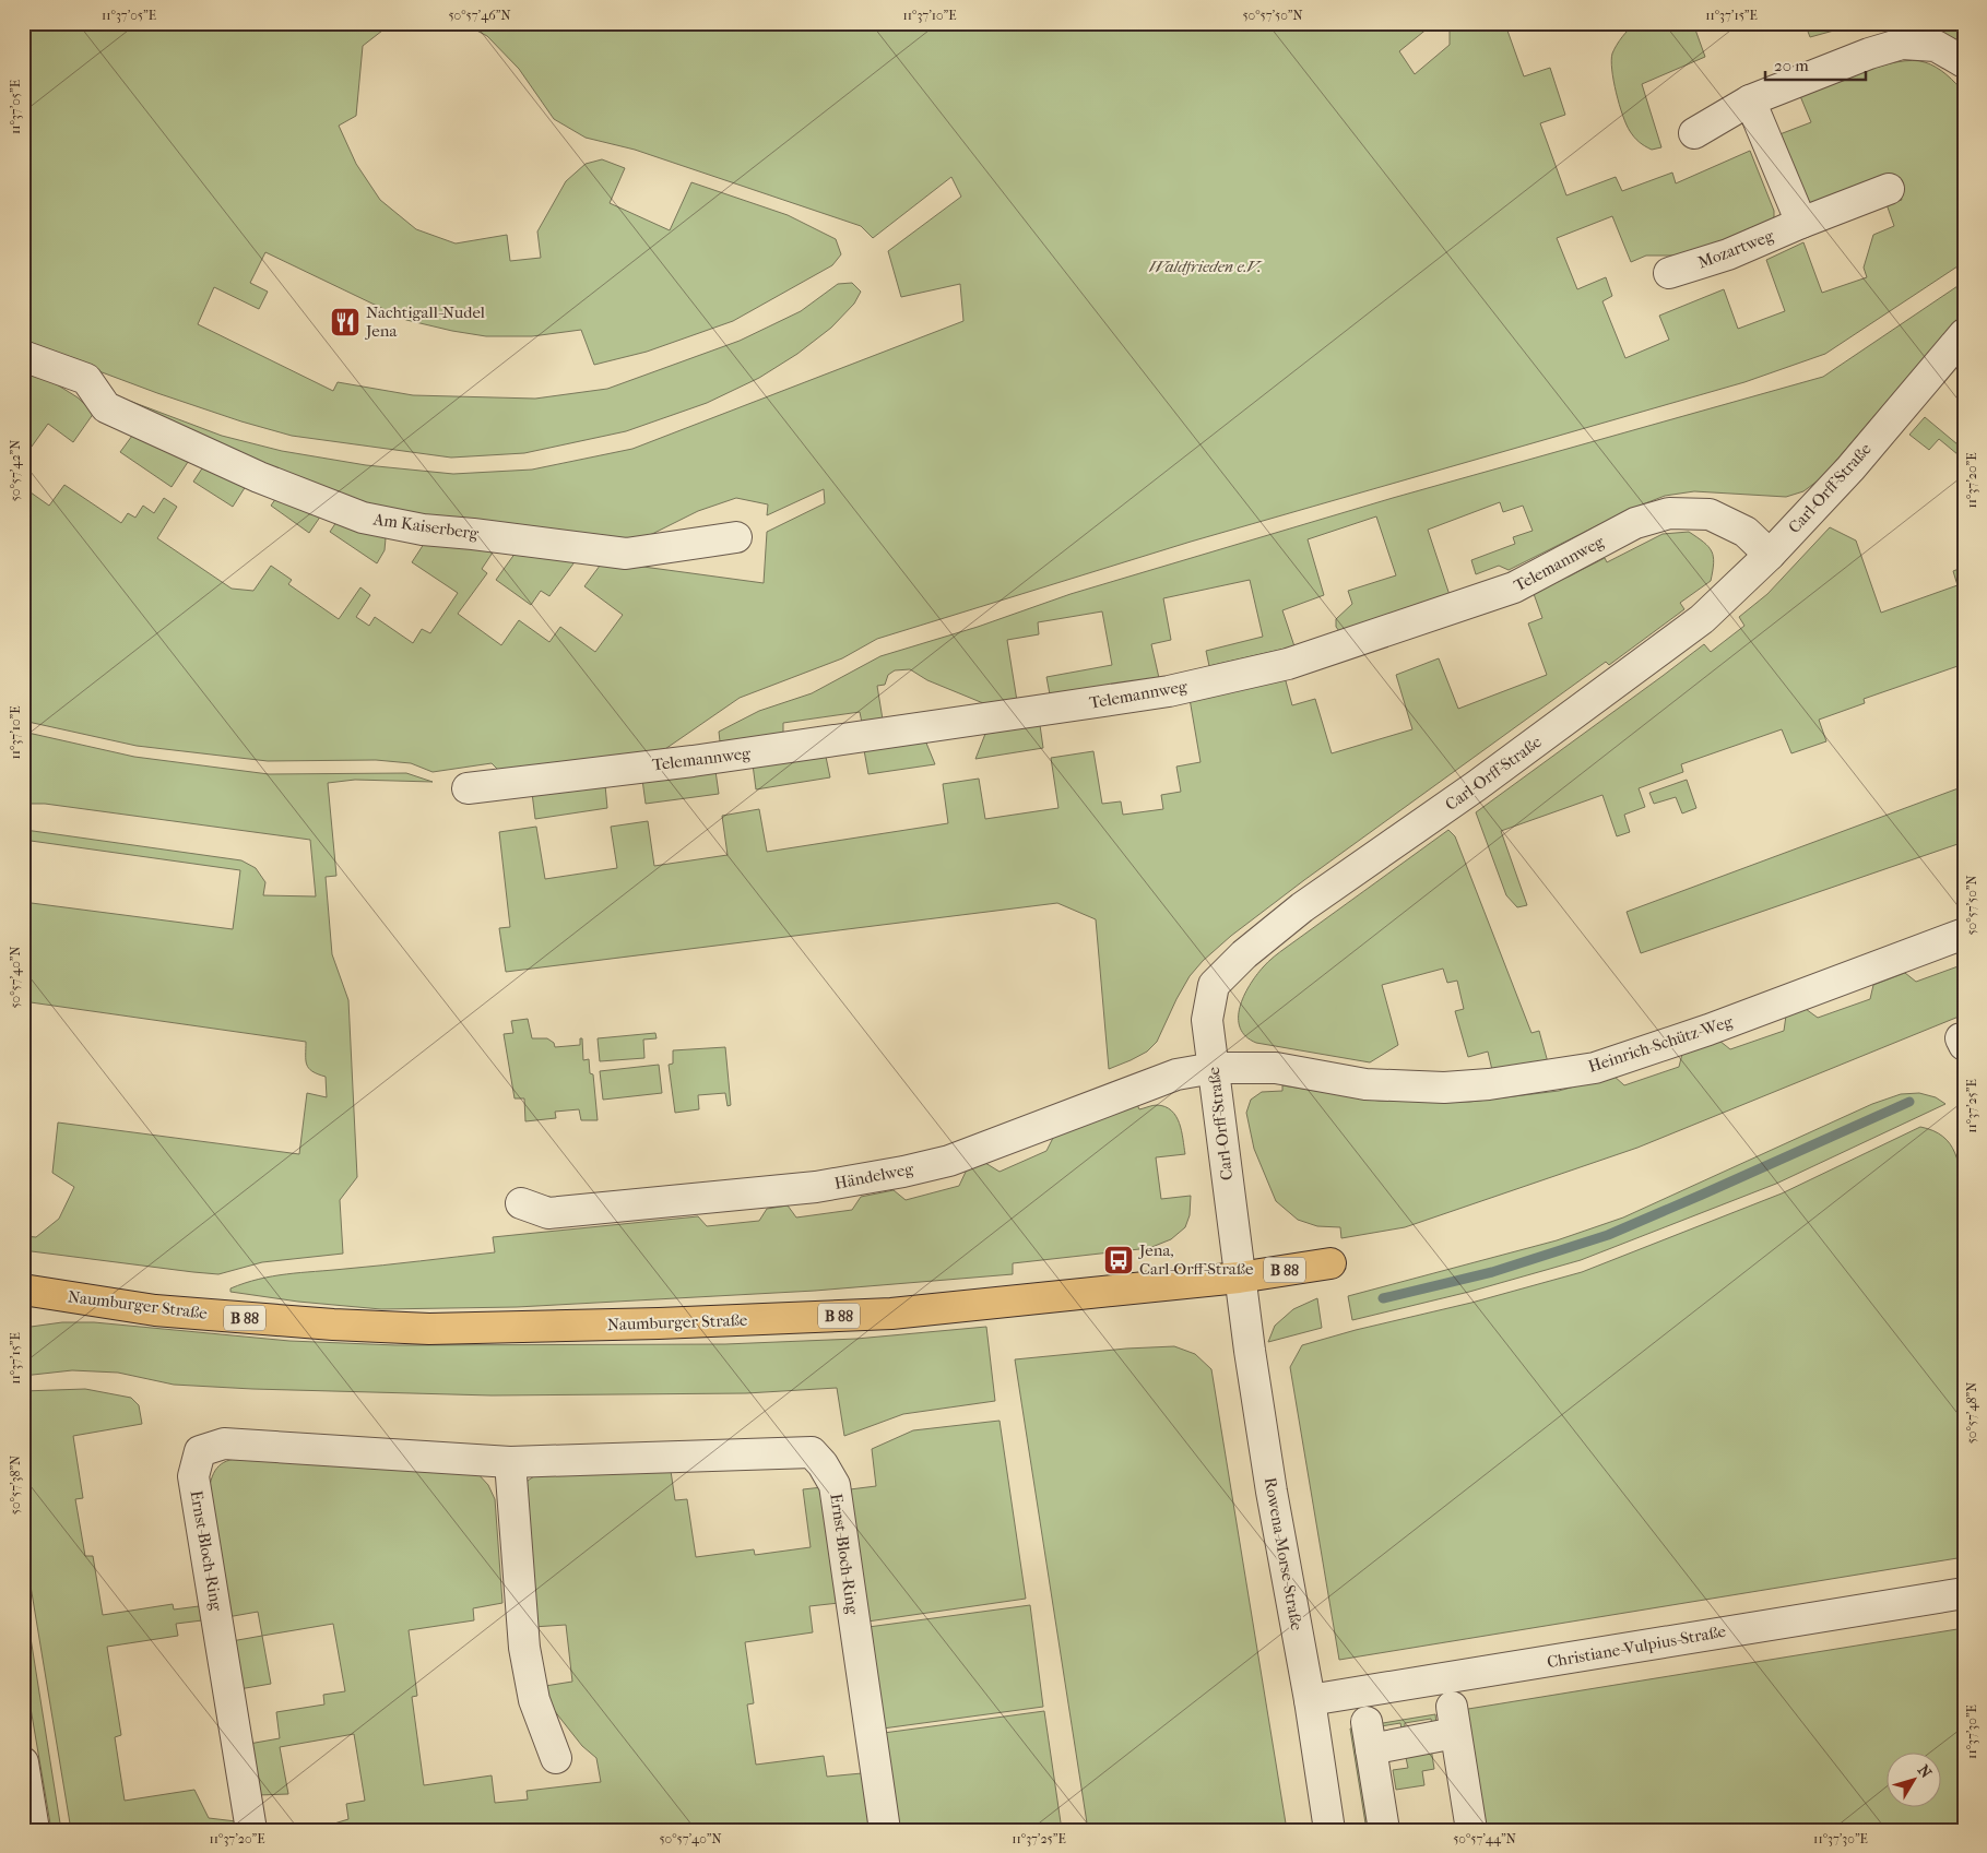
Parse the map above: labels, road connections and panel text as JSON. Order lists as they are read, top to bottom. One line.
{"streets":{"main road":["B 88","Naumburger Straße"],"street":["Mozartweg","Carl-Orff-Straße","Am Kaiserberg","Telemannweg","Heinrich-Schütz-Weg","Händelweg","Ernst-Bloch-Ring","Rowena-Morse-Straße","Christiane-Vulpius-Straße"]},"crossings":[["Carl-Orff-Straße","Telemannweg"],["Carl-Orff-Straße","Heinrich-Schütz-Weg"],["Carl-Orff-Straße","Händelweg"],["Carl-Orff-Straße","Naumburger Straße"],["Carl-Orff-Straße","Rowena-Morse-Straße"],["Heinrich-Schütz-Weg","Händelweg"],["Naumburger Straße","Rowena-Morse-Straße"],["Rowena-Morse-Straße","Christiane-Vulpius-Straße"]],"parks":["Waldfrieden e.V."],"places":{"restaurant":["Nachtigall-Nudel Jena"],"bus stop":["Jena, Carl-Orff-Straße"]},"scale_bar":"20 m","north":"top right","coordinates":["11°37'05\"E","50°57'46\"N","11°37'10\"E","50°57'50\"N","11°37'15\"E","50°57'42\"N","11°37'20\"E","50°57'40\"N","11°37'25\"E","50°57'48\"N","50°57'38\"N","11°37'30\"E","50°57'44\"N"]}
